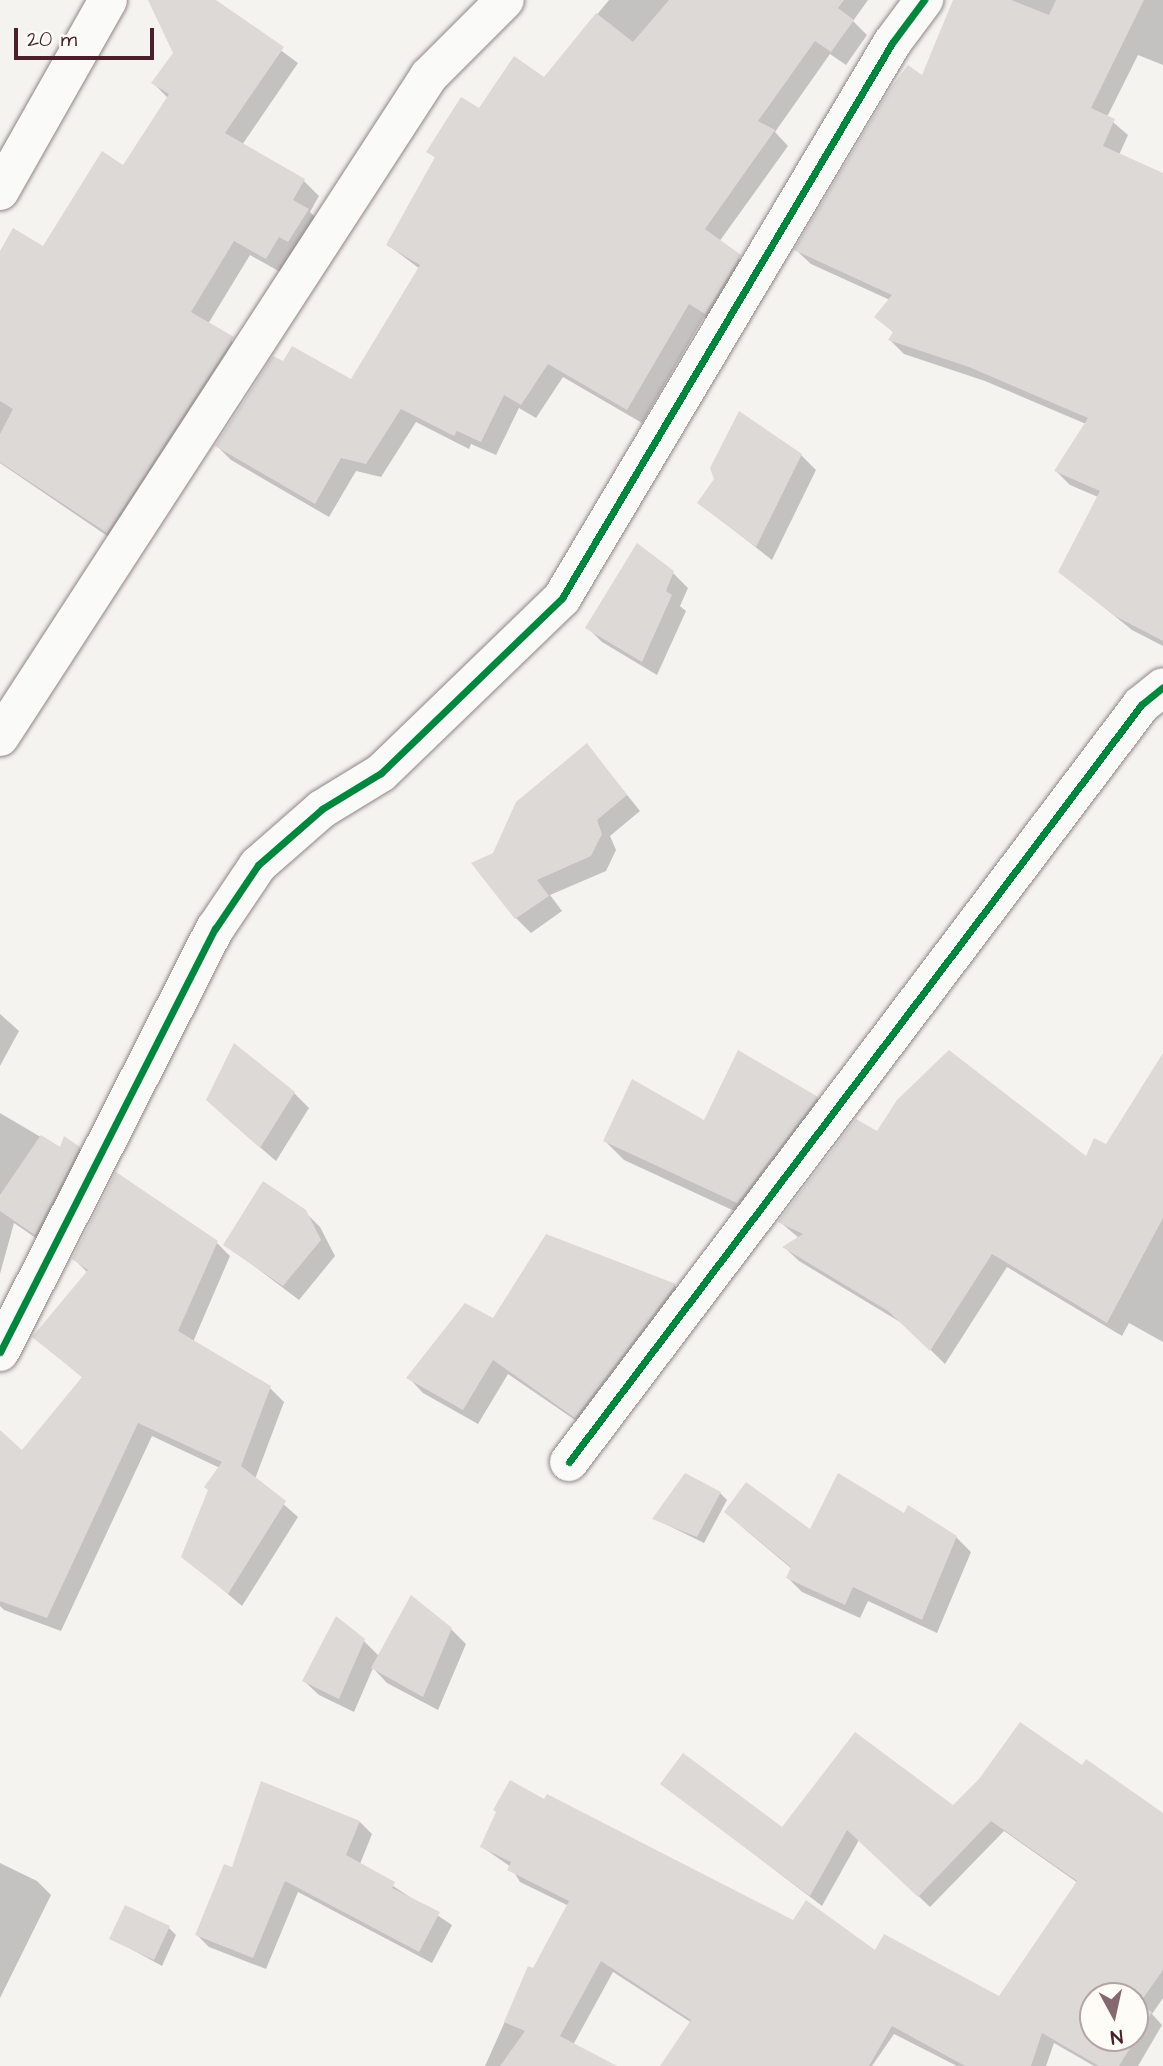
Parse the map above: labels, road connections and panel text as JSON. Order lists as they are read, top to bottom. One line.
{"scale_bar":"20 m","north":"bottom"}
